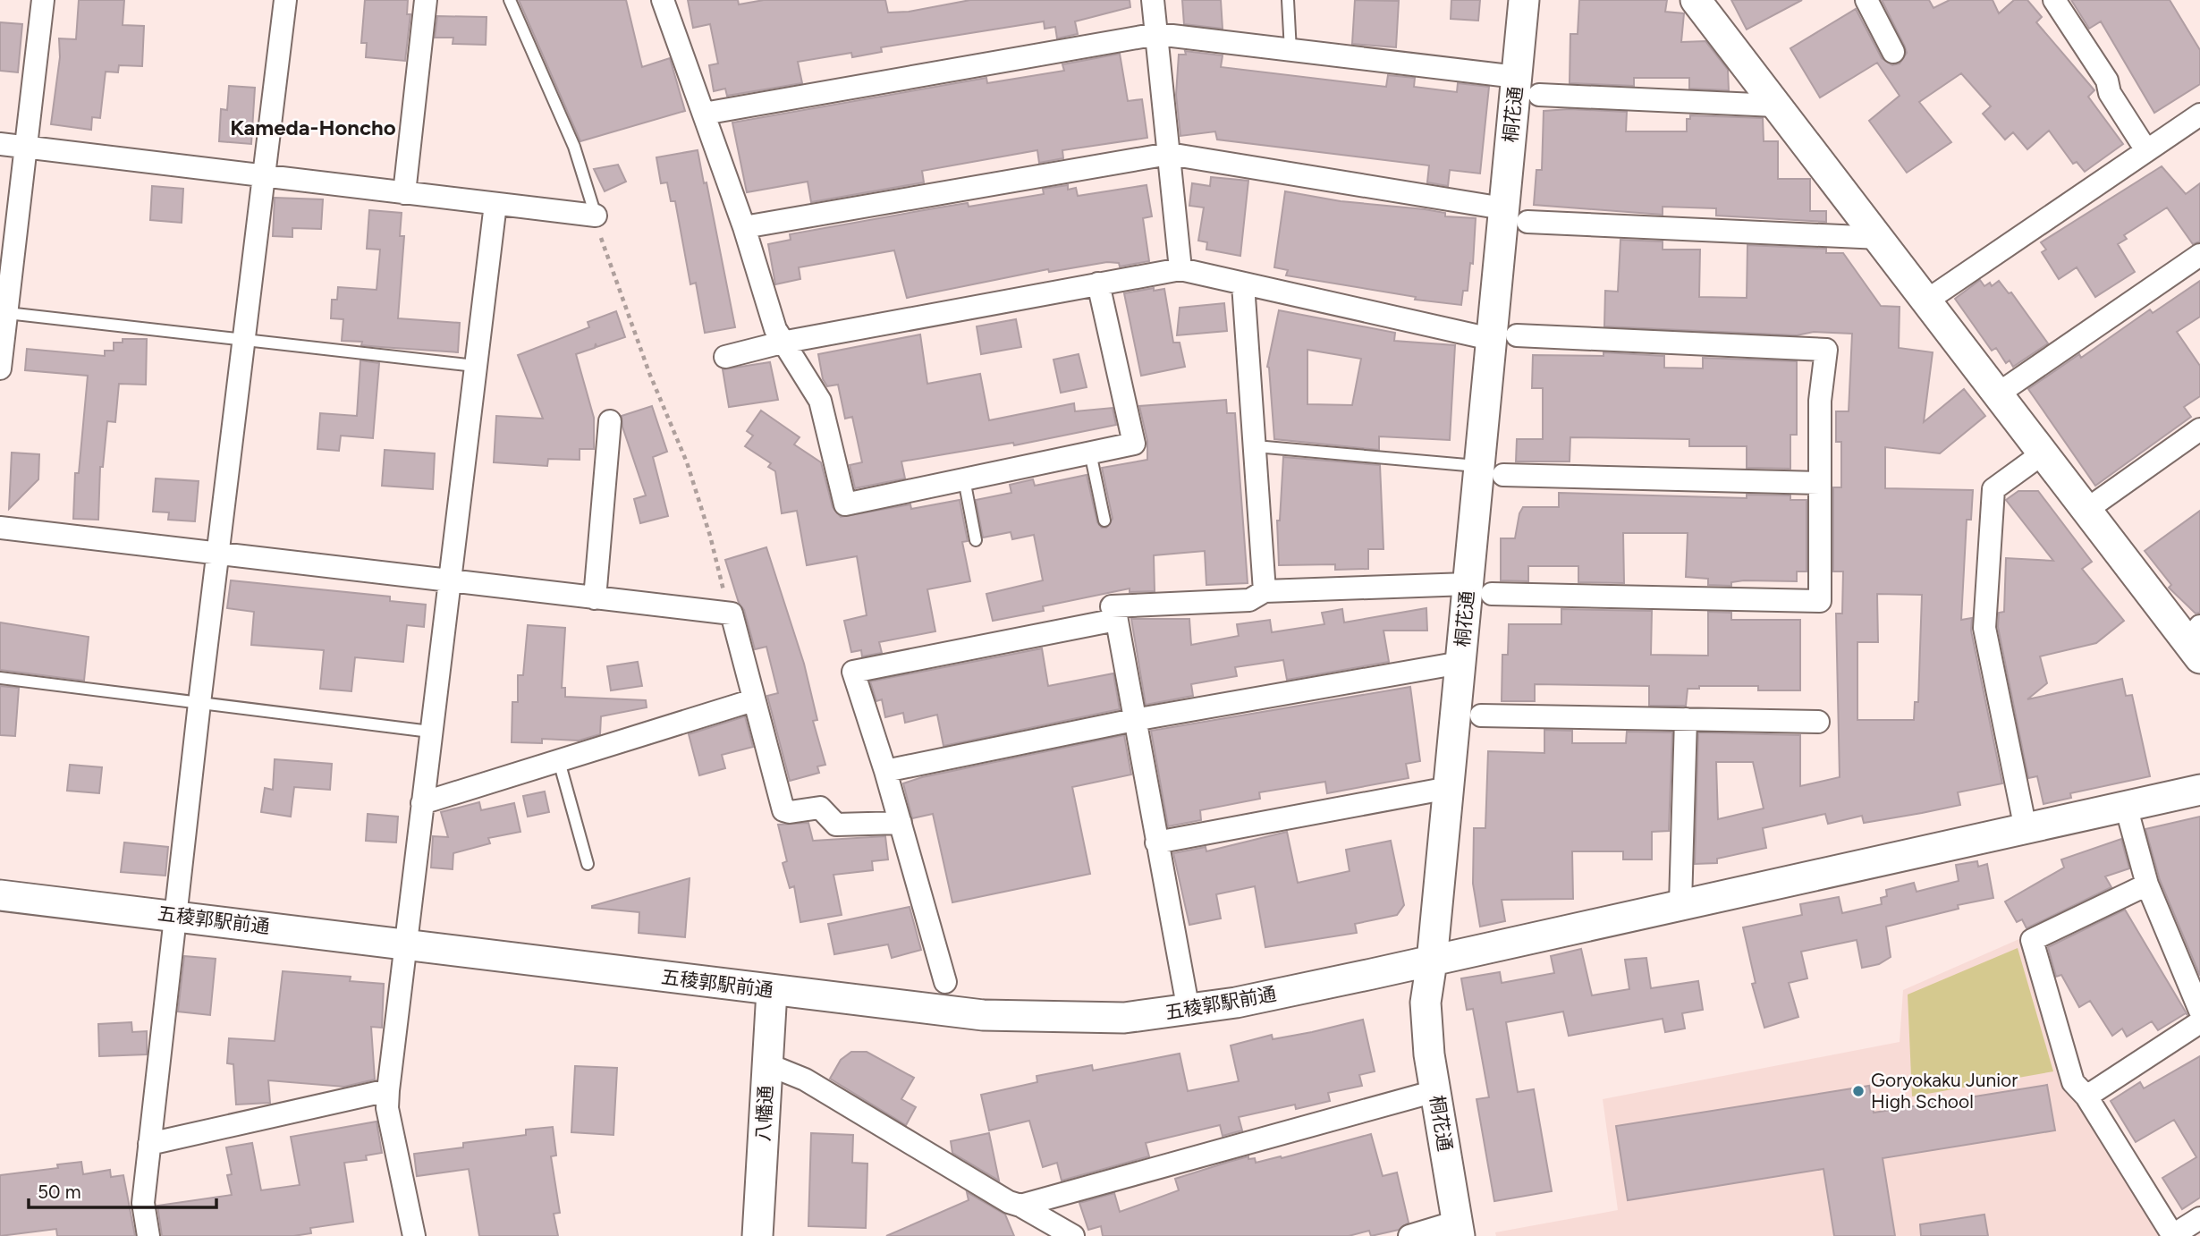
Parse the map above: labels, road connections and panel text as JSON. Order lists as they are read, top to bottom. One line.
{"streets":{"street":["桐花通","五稜郭駅前通","八幡通"]},"crossings":[["桐花通","五稜郭駅前通"],["五稜郭駅前通","八幡通"]],"districts":["Kameda-Honcho"],"places":["Goryokaku Junior High School"],"scale_bar":"50 m"}
